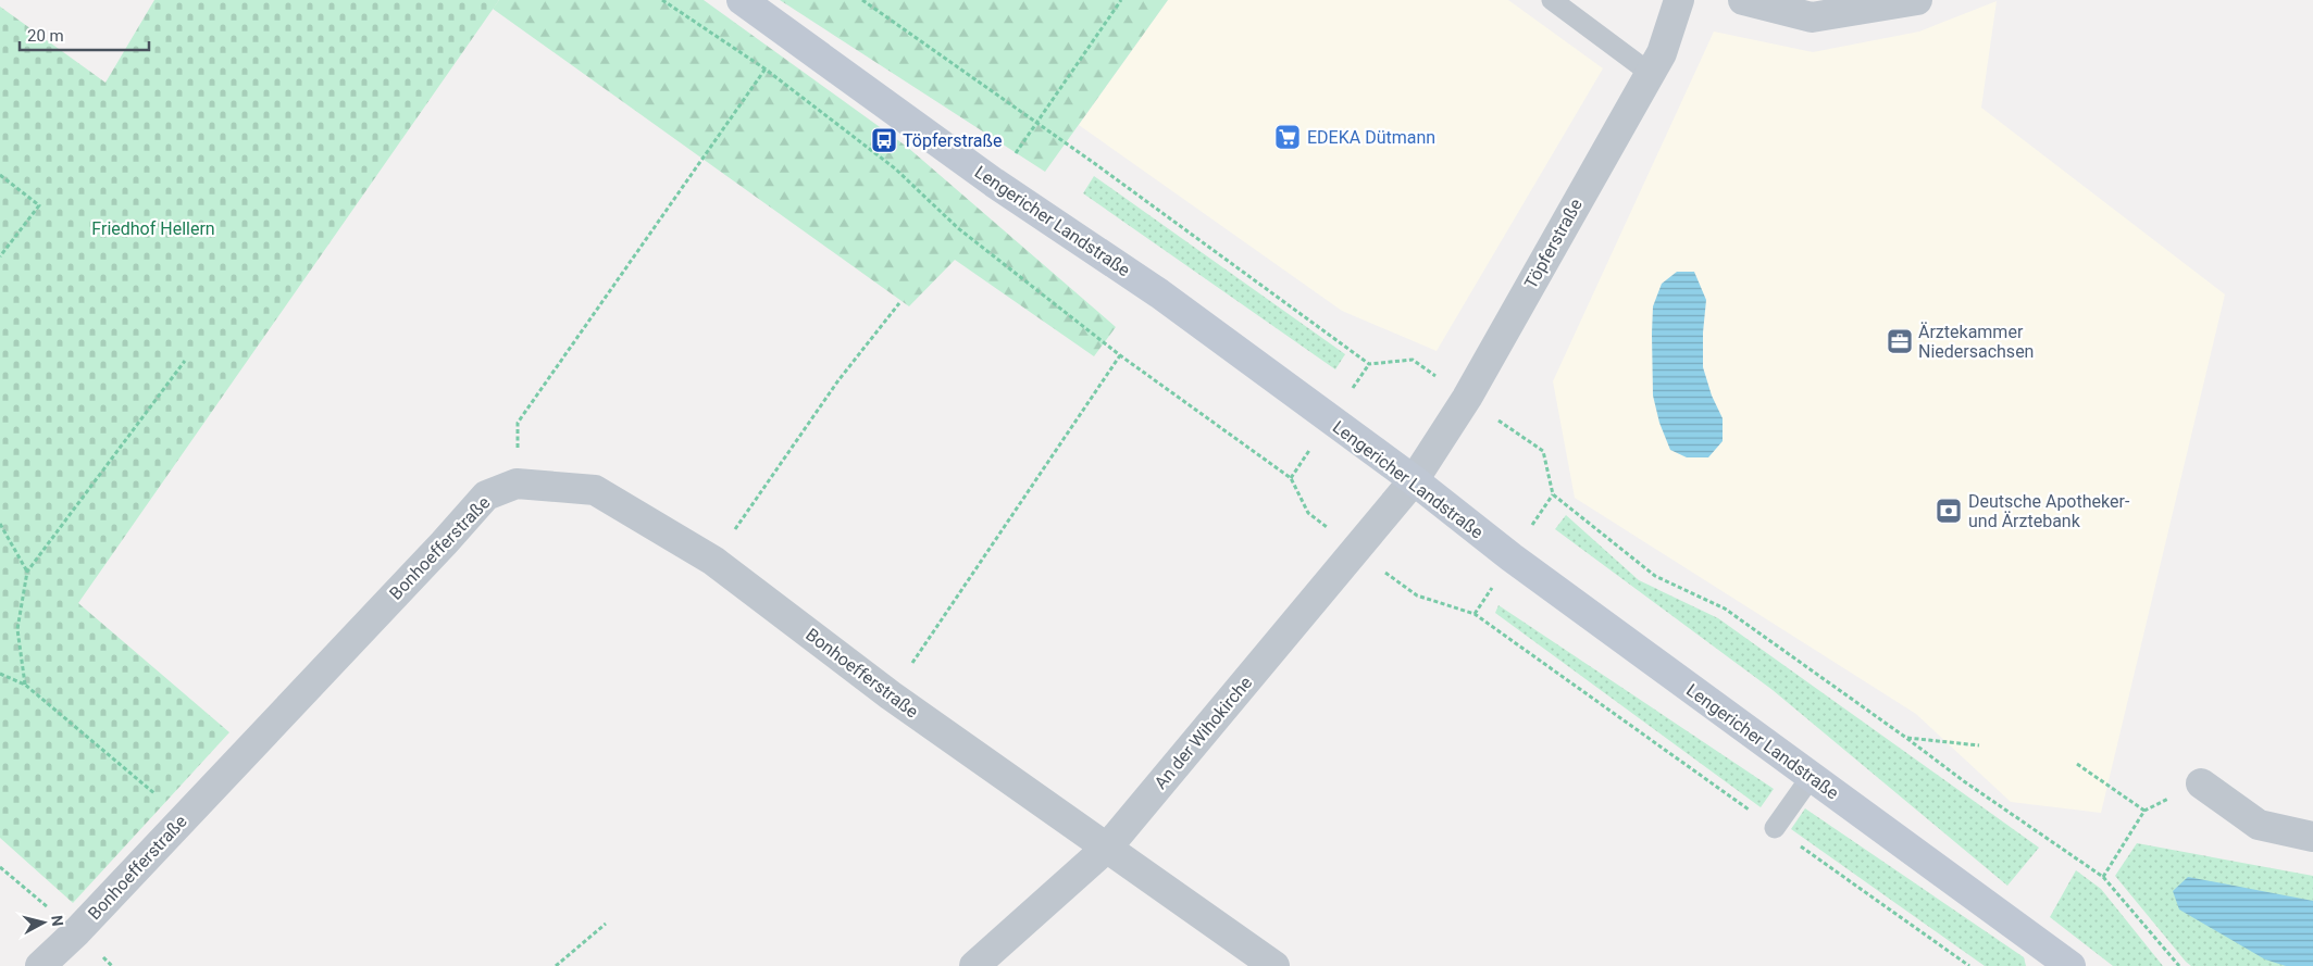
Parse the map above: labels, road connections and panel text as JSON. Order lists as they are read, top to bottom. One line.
{"streets":{"main road":["Lengericher Landstraße"],"street":["Töpferstraße","Bonhoefferstraße","An der Wihokirche"]},"crossings":[["Lengericher Landstraße","Töpferstraße"],["Lengericher Landstraße","An der Wihokirche"],["Töpferstraße","An der Wihokirche"],["Bonhoefferstraße","An der Wihokirche"]],"parks":["Friedhof Hellern"],"places":{"supermarket":["EDEKA Dütmann"],"bus stop":["Töpferstraße"],"office":["Ärztekammer Niedersachsen"],"bank":["Deutsche Apotheker- und Ärztebank"]},"scale_bar":"20 m","north":"right"}
